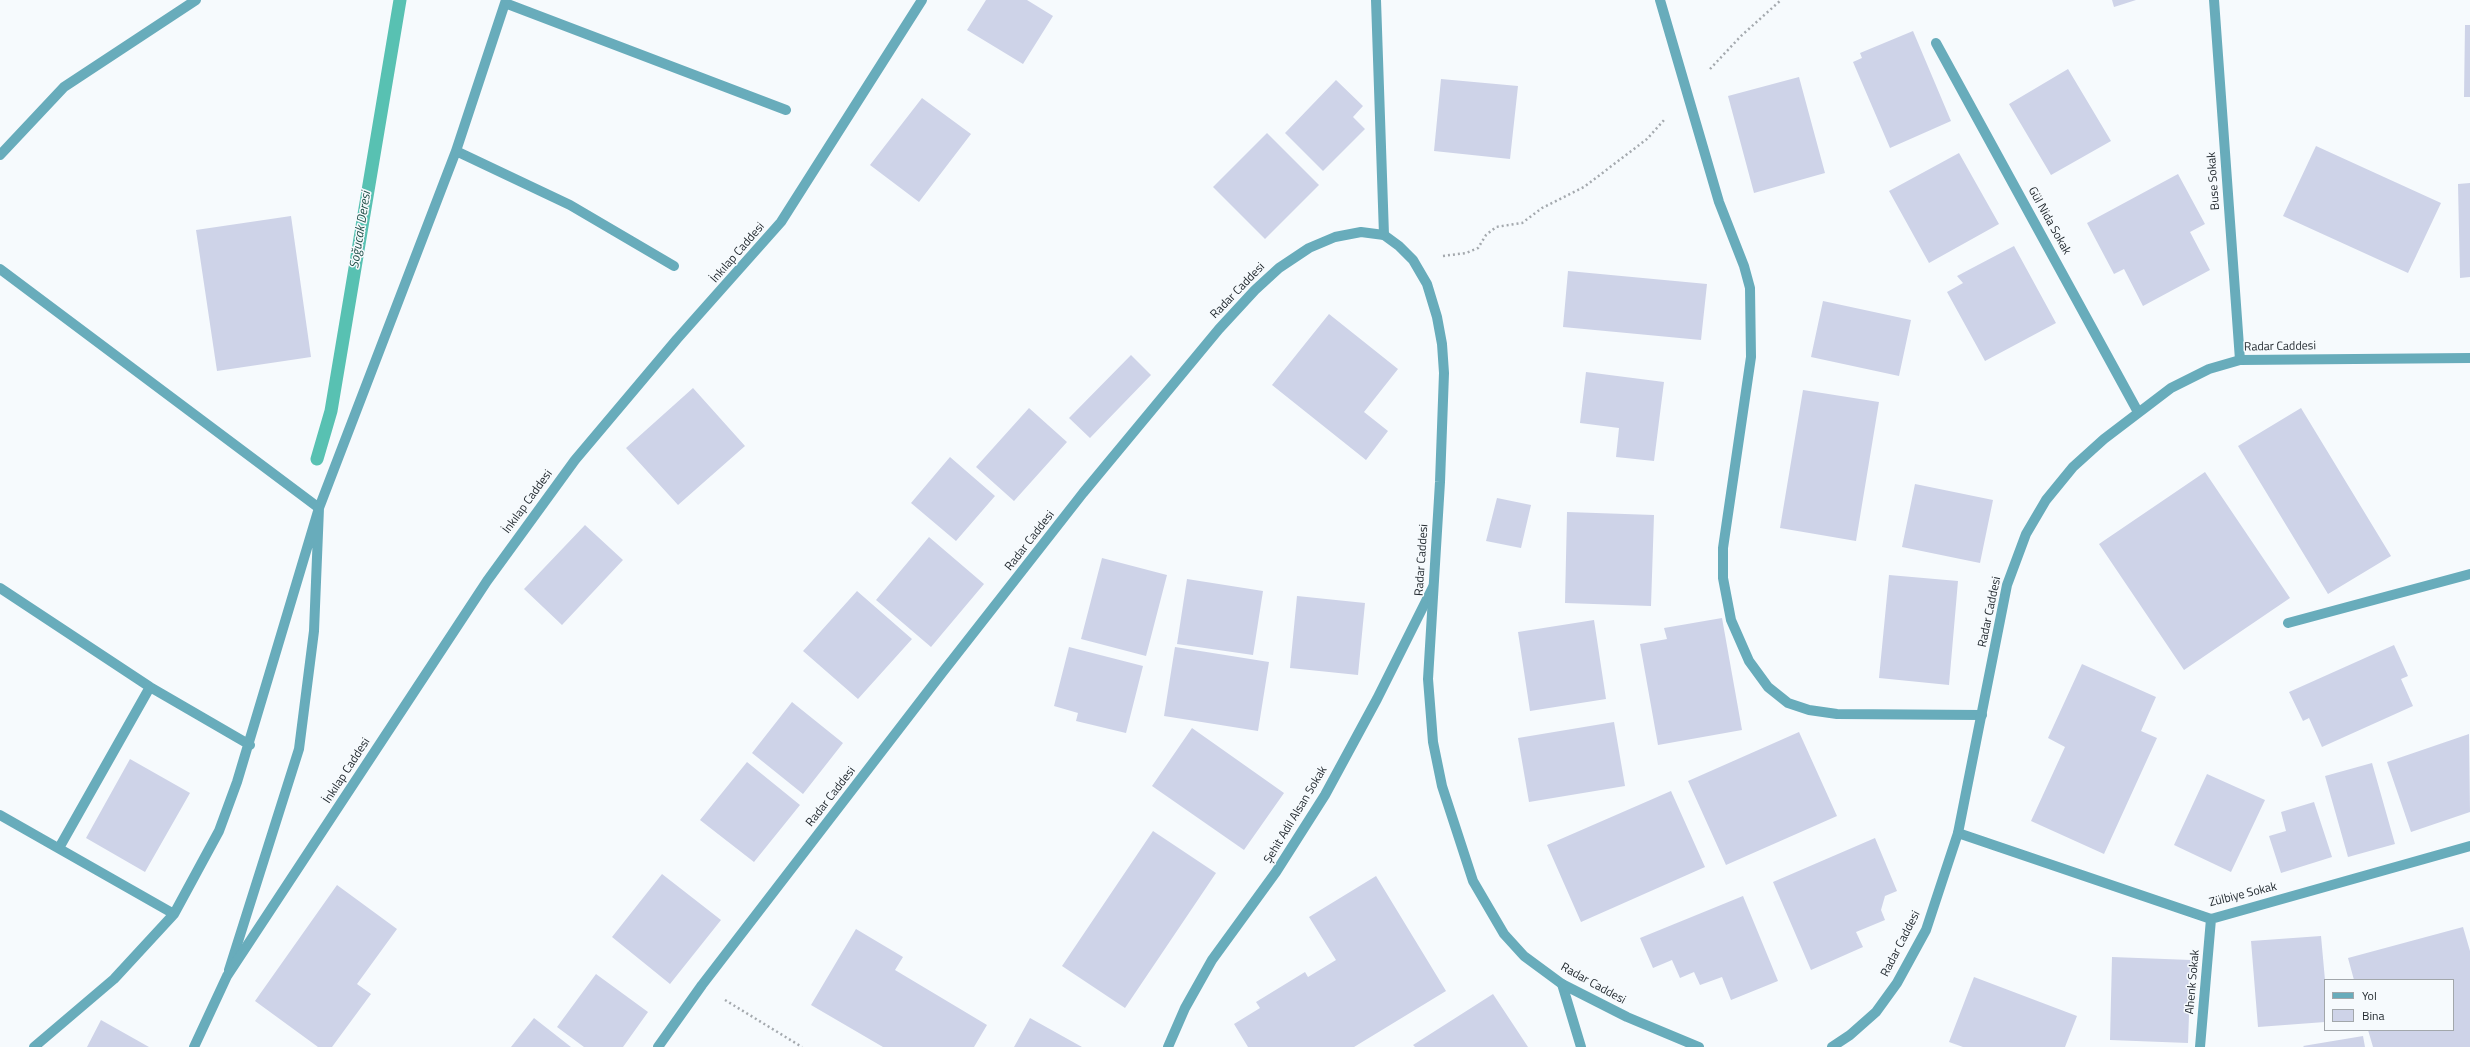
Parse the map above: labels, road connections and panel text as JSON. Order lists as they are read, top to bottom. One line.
{"streets":{"street":["Buse Sokak","Gül Nida Sokak","İnkılap Caddesi","Radar Caddesi","Şehit Adil Alsan Sokak","Zülbiye Sokak","Ahenk Sokak"]},"crossings":[["Buse Sokak","Radar Caddesi"],["Gül Nida Sokak","Radar Caddesi"],["Radar Caddesi","Şehit Adil Alsan Sokak"],["Radar Caddesi","Zülbiye Sokak"],["Zülbiye Sokak","Ahenk Sokak"]],"water":["Soğucak Deresi"],"legend":["Yol","Bina"]}
